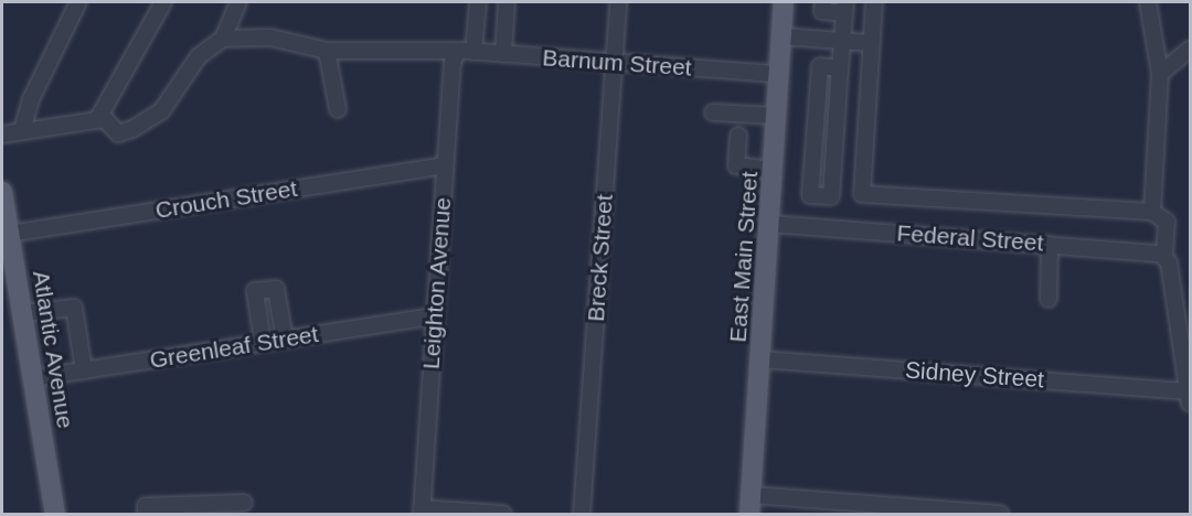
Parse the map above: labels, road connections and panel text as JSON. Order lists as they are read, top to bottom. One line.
{"streets":{"main road":["East Main Street","Atlantic Avenue"],"street":["Barnum Street","Crouch Street","Federal Street","Breck Street","Leighton Avenue","Greenleaf Street","Sidney Street"]},"crossings":[["Barnum Street","East Main Street"],["Barnum Street","Breck Street"],["Barnum Street","Leighton Avenue"],["Crouch Street","Leighton Avenue"],["Crouch Street","Atlantic Avenue"],["Federal Street","East Main Street"],["East Main Street","Sidney Street"],["Leighton Avenue","Greenleaf Street"],["Greenleaf Street","Atlantic Avenue"]]}
